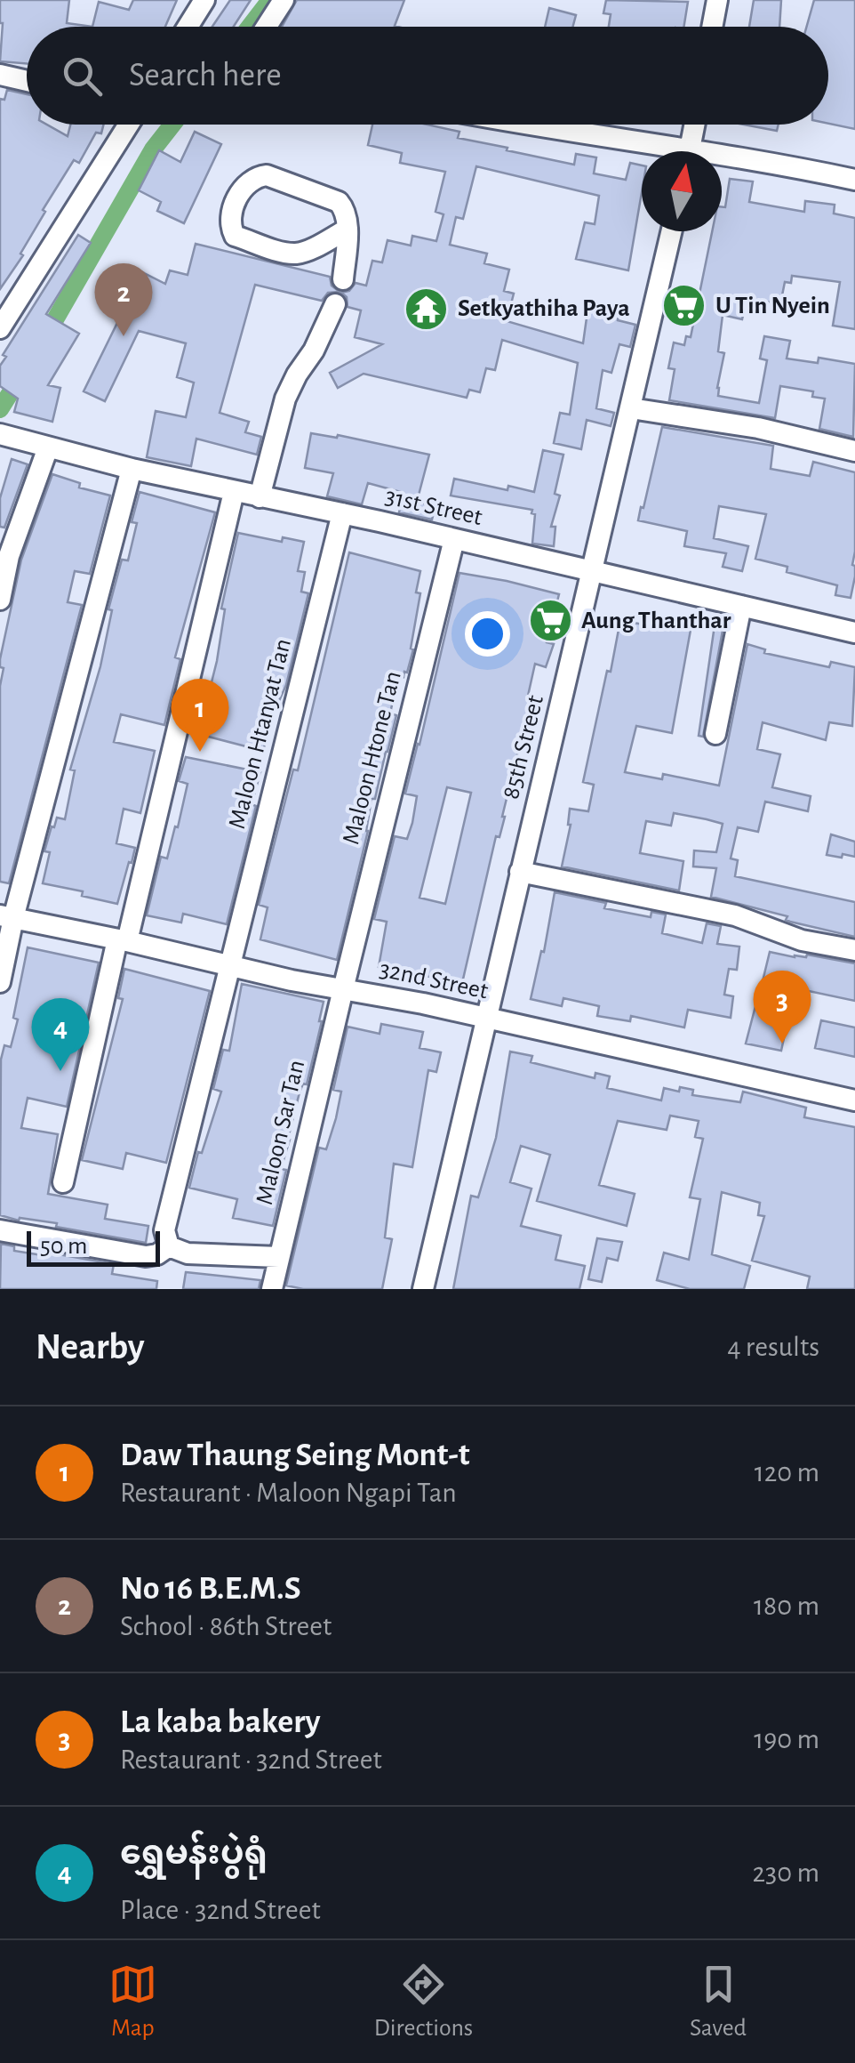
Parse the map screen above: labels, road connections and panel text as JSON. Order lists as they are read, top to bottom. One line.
{"streets":{"street":["31st Street","Maloon Htanyat Tan","85th Street","Maloon Htone Tan","32nd Street","Maloon Sar Tan"]},"crossings":[["31st Street","Maloon Htanyat Tan"],["31st Street","85th Street"],["31st Street","Maloon Htone Tan"],["Maloon Htanyat Tan","32nd Street"],["85th Street","32nd Street"],["Maloon Htone Tan","32nd Street"],["Maloon Htone Tan","Maloon Sar Tan"],["32nd Street","Maloon Sar Tan"]],"places":{"supermarket":["U Tin Nyein","Aung Thanthar"],"temple":["Setkyathiha Paya"]},"scale_bar":"50 m","north":"top","page":{"search":"Search here","pins":["2","1","3","4"],"scale":"50 m","heading":["Nearby","4 results"],"list":[{"mark":"1","name":"Daw Thaung Seing Mont-t","note":"Restaurant · Maloon Ngapi Tan","value":"120 m"},{"mark":"2","name":"No 16 B.E.M.S","note":"School · 86th Street","value":"180 m"},{"mark":"3","name":"La kaba bakery","note":"Restaurant · 32nd Street","value":"190 m"},{"mark":"4","name":"ရွှေမန်းပွဲရုံ","note":"Place · 32nd Street","value":"230 m"}],"nav":["Map","Directions","Saved"]}}
